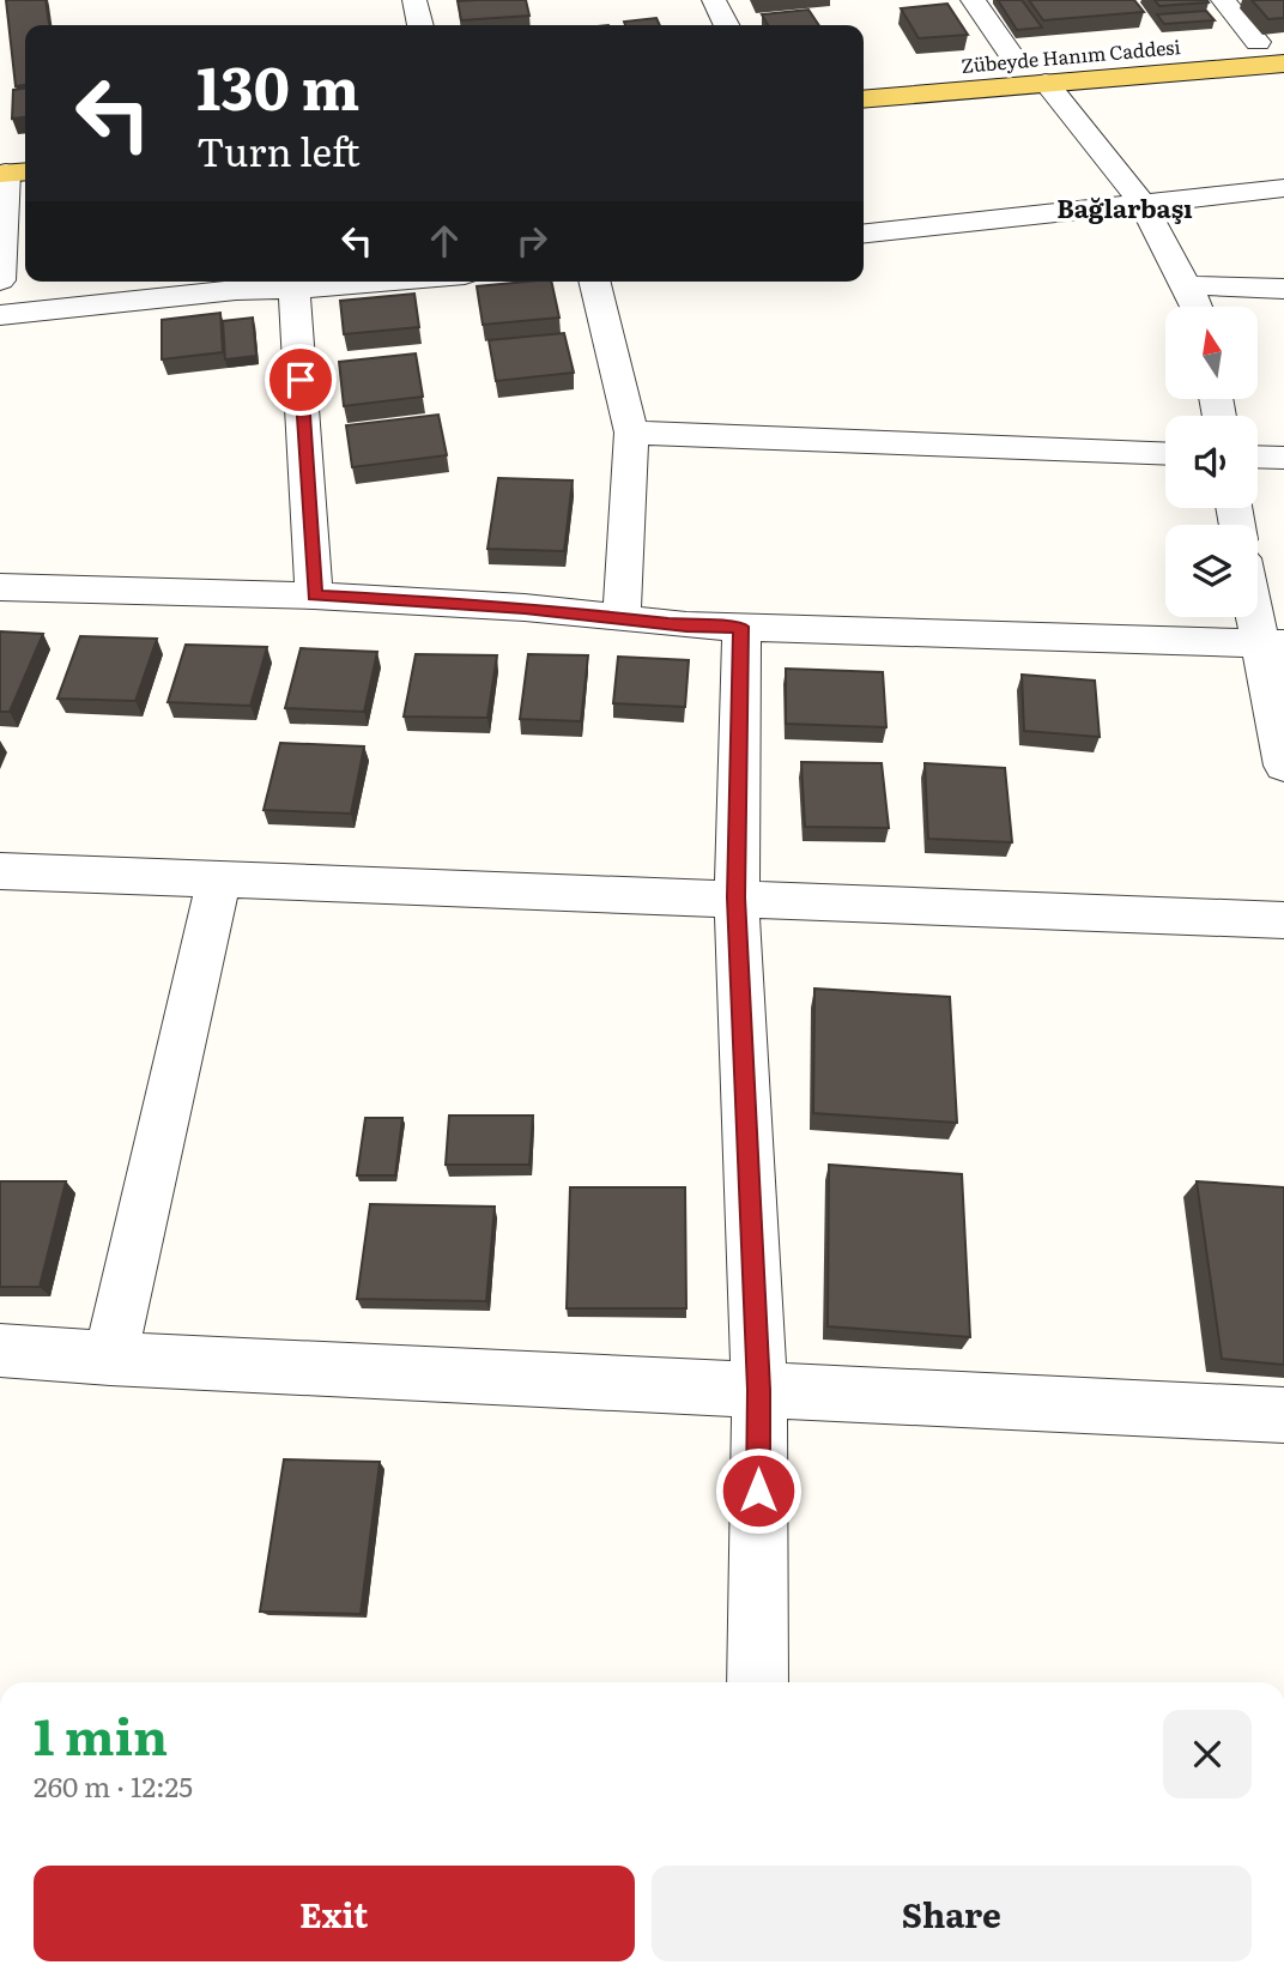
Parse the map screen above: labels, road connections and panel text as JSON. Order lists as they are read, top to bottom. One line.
{"streets":{"main road":["Zübeyde Hanım Caddesi"]},"districts":["Bağlarbaşı"],"north":"top","page":{"turn":["130 m","Turn left"],"heading":["1 min","260 m · 12:25"],"buttons":["Exit","Share"]}}
